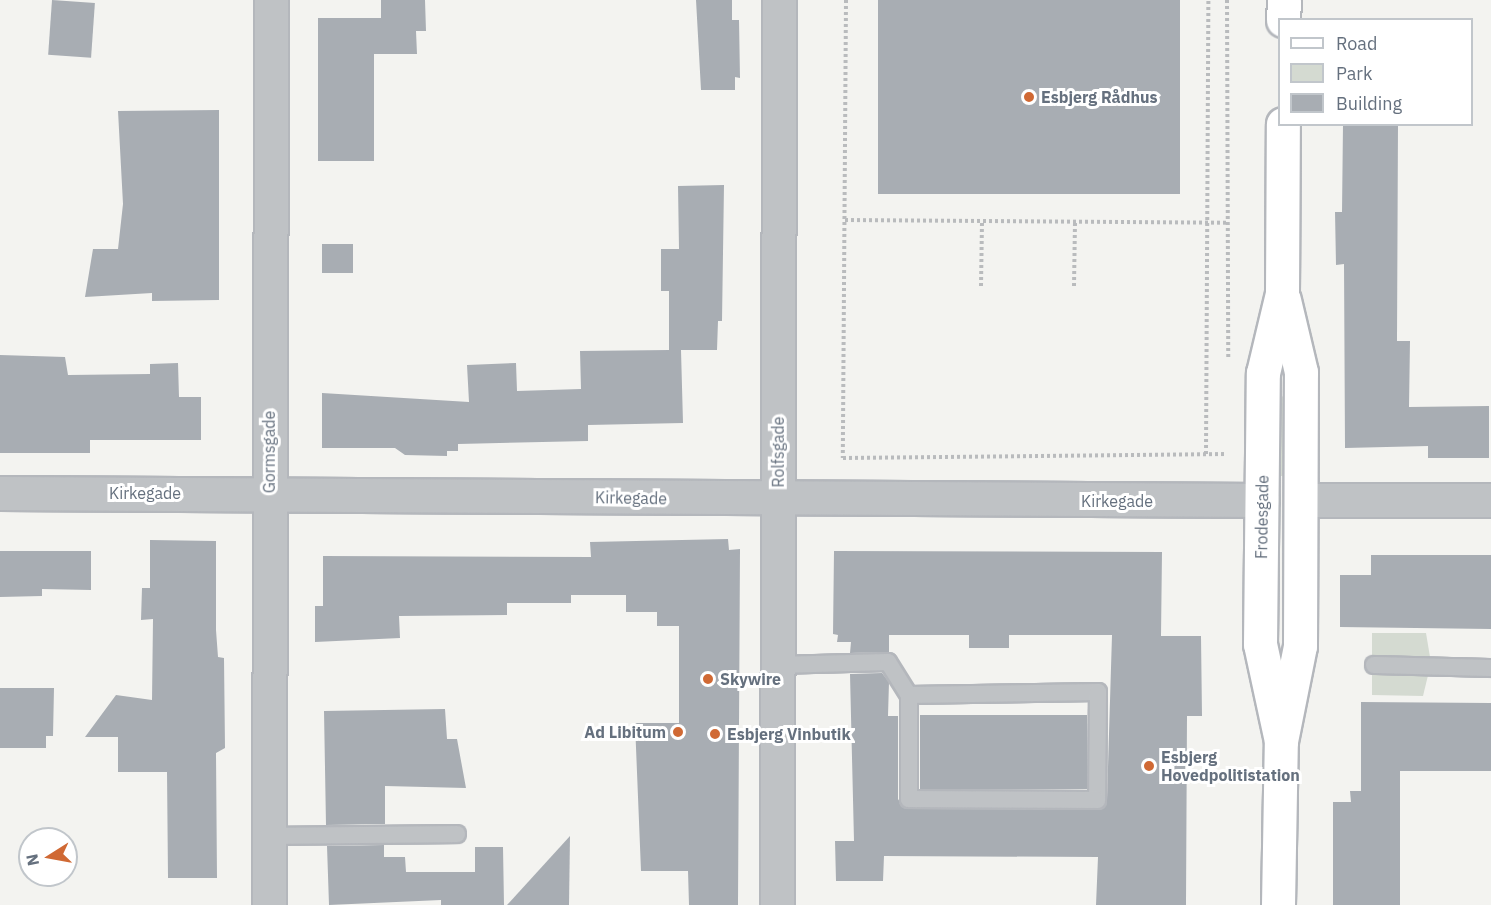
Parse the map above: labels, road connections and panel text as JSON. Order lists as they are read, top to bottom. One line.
{"streets":{"main road":["Frodesgade"],"street":["Gormsgade","Rolfsgade","Kirkegade"]},"crossings":[["Gormsgade","Kirkegade"],["Rolfsgade","Kirkegade"],["Kirkegade","Frodesgade"]],"places":["Esbjerg Rådhus","Skywire","Ad Libitum","Esbjerg Vinbutik","Esbjerg Hovedpolitistation"],"legend":["Road","Park","Building"],"north":"left"}
